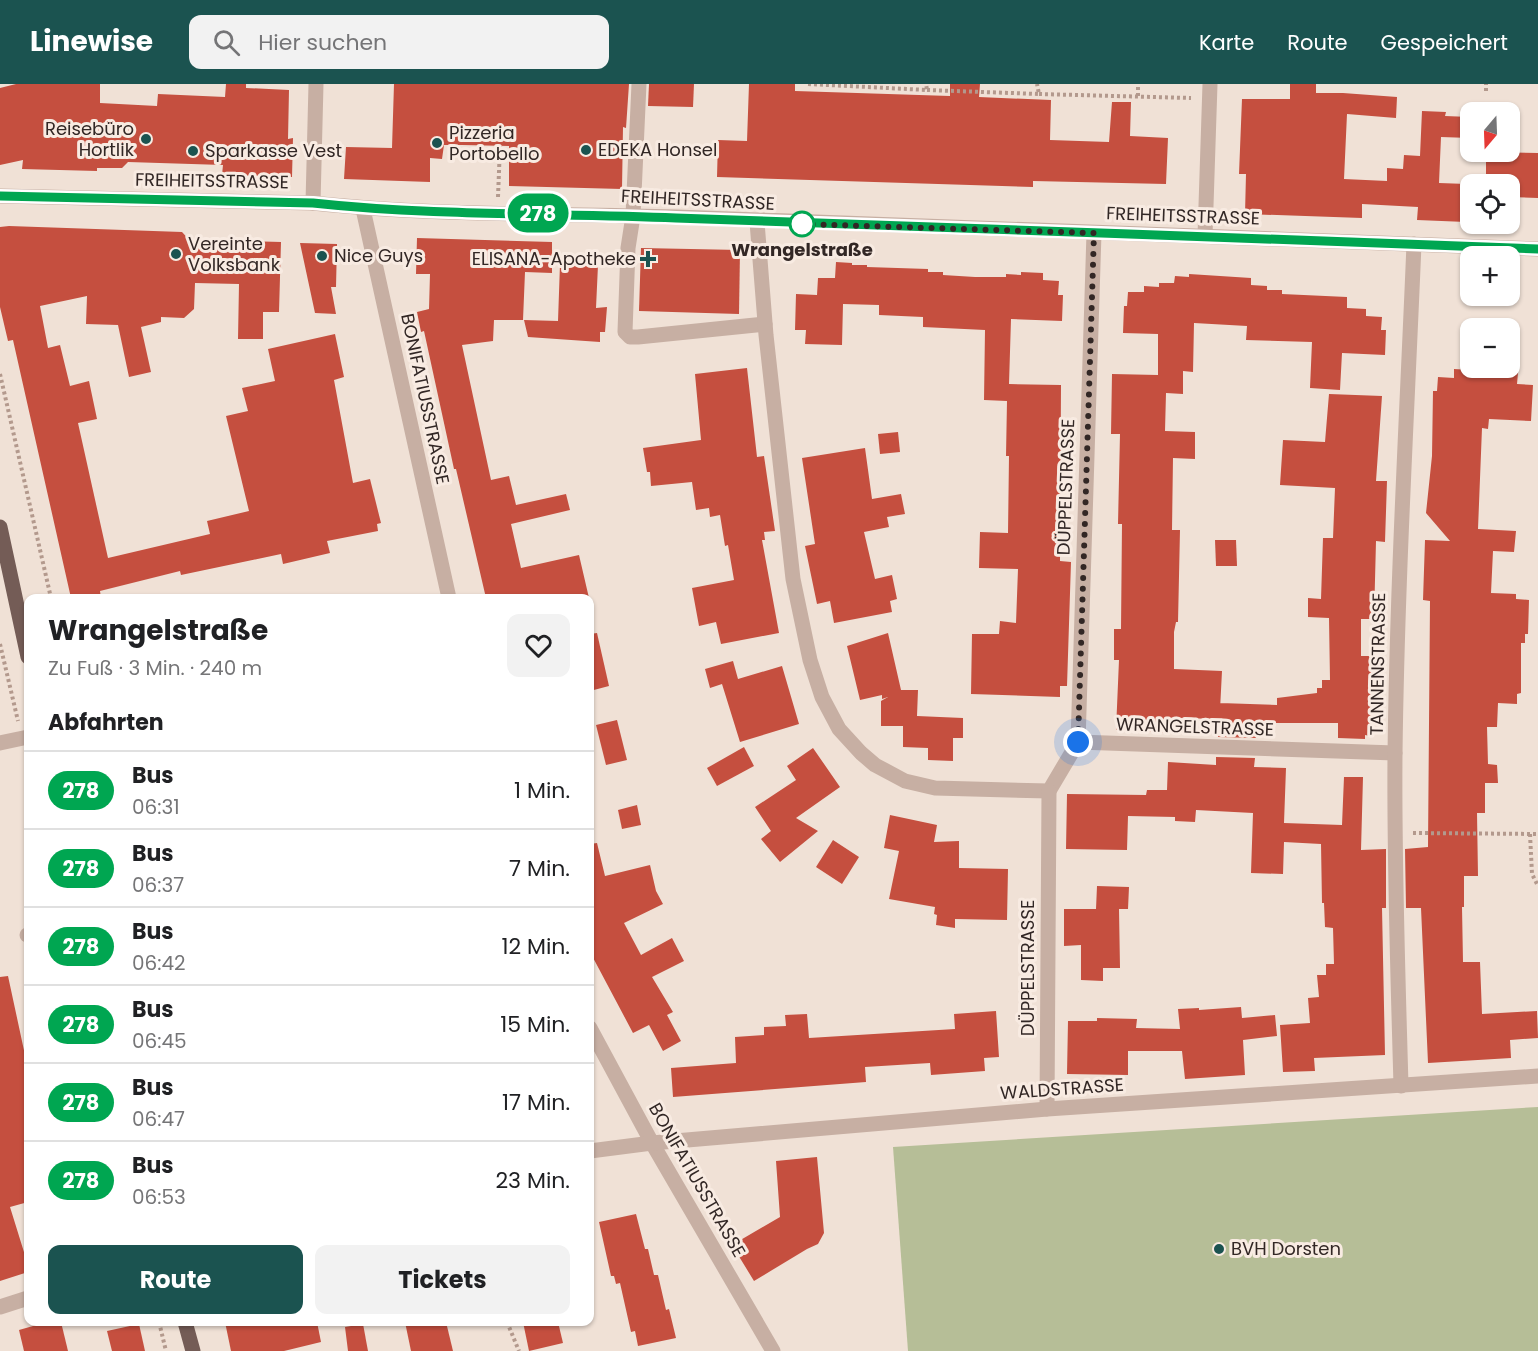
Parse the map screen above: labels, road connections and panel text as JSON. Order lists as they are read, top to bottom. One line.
{"streets":{"street":["FREIHEITSSTRASSE","BONIFATIUSSTRASSE","DÜPPELSTRASSE","TANNENSTRASSE","WRANGELSTRASSE","WALDSTRASSE"]},"crossings":[["FREIHEITSSTRASSE","BONIFATIUSSTRASSE"],["FREIHEITSSTRASSE","DÜPPELSTRASSE"],["FREIHEITSSTRASSE","TANNENSTRASSE"],["BONIFATIUSSTRASSE","WALDSTRASSE"],["DÜPPELSTRASSE","WRANGELSTRASSE"],["DÜPPELSTRASSE","WALDSTRASSE"],["TANNENSTRASSE","WRANGELSTRASSE"],["TANNENSTRASSE","WALDSTRASSE"]],"places":{"other":["Reisebüro Hortlik","Pizzeria Portobello","EDEKA Honsel","Sparkasse Vest","Wrangelstraße","Vereinte Volksbank","Nice Guys","BVH Dorsten"],"health":["ELISANA-Apotheke"]},"lines":["bus line 278"],"north":"bottom","page":{"header":"Linewise","search":"Hier suchen","nav":["Karte","Route","Gespeichert"],"on_map":"278","map_buttons":["+","−"],"heading":[["Wrangelstraße","Zu Fuß · 3 Min. · 240 m"],"Abfahrten"],"list":[{"mark":"278","name":"Bus","note":"06:31","value":"1 Min."},{"mark":"278","name":"Bus","note":"06:37","value":"7 Min."},{"mark":"278","name":"Bus","note":"06:42","value":"12 Min."},{"mark":"278","name":"Bus","note":"06:45","value":"15 Min."},{"mark":"278","name":"Bus","note":"06:47","value":"17 Min."},{"mark":"278","name":"Bus","note":"06:53","value":"23 Min."}],"buttons":["Route","Tickets"]}}
